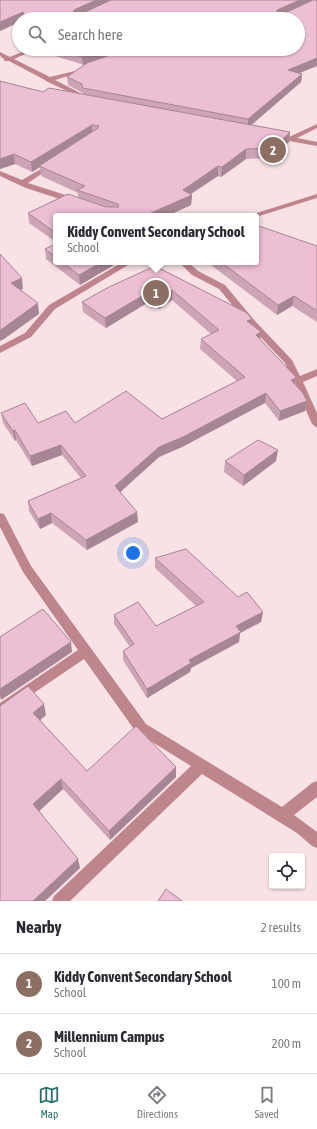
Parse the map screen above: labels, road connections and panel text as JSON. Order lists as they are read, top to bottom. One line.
{"page":{"search":"Search here","pins":["2","1"],"popup":["Kiddy Convent Secondary School","School"],"heading":["Nearby","2 results"],"list":[{"mark":"1","name":"Kiddy Convent Secondary School","note":"School","value":"100 m"},{"mark":"2","name":"Millennium Campus","note":"School","value":"200 m"}],"nav":["Map","Directions","Saved"]}}
